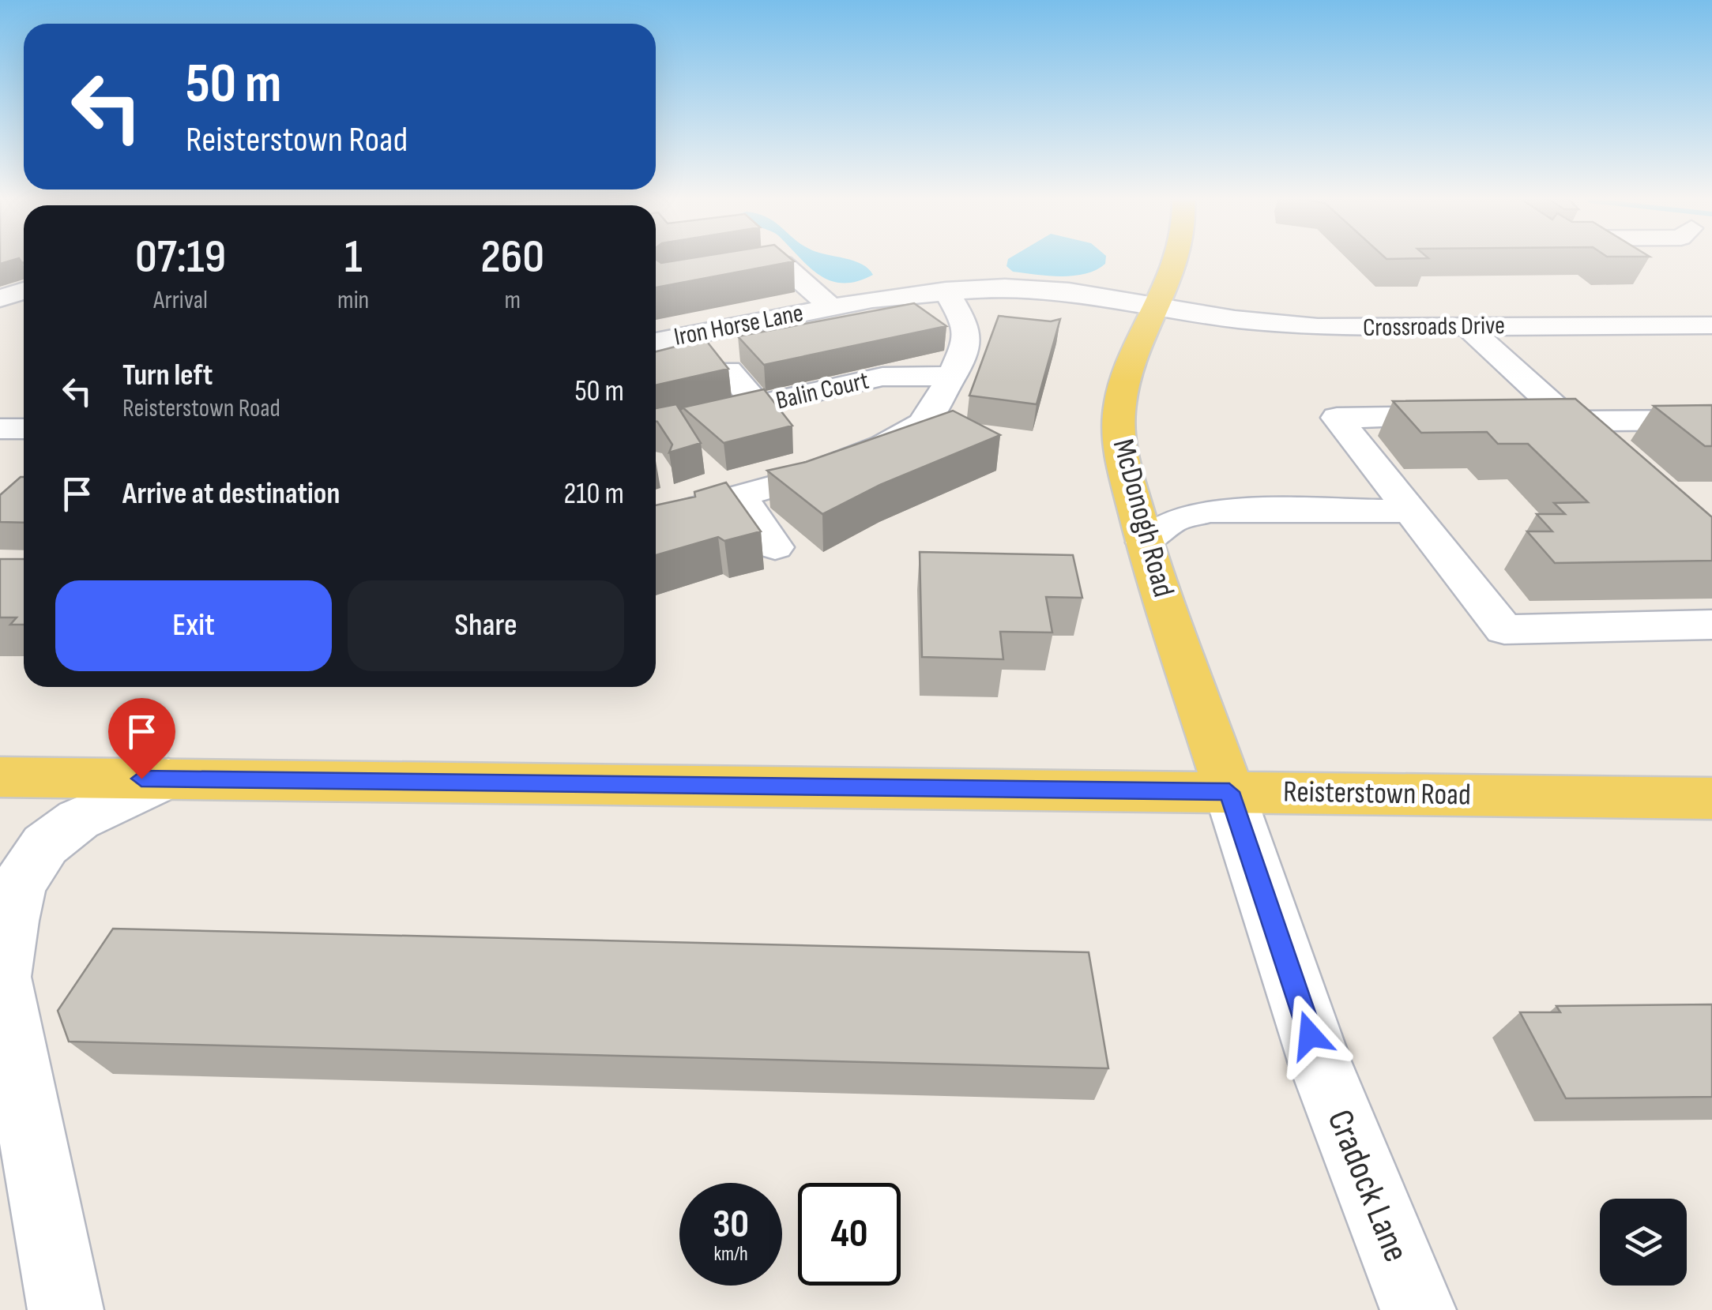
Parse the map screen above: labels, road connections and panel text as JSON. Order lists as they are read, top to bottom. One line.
{"streets":{"main road":["McDonogh Road","Reisterstown Road"],"street":["Iron Horse Lane","Crossroads Drive","Balin Court","Cradock Lane"]},"crossings":[["Iron Horse Lane","Crossroads Drive"],["Iron Horse Lane","McDonogh Road"],["Crossroads Drive","McDonogh Road"],["McDonogh Road","Reisterstown Road"],["McDonogh Road","Cradock Lane"],["Reisterstown Road","Cradock Lane"]],"page":{"turn":["50 m","Reisterstown Road"],"eta":["07:19","Arrival","1","min","260","m"],"list":[{"name":"Turn left","note":"Reisterstown Road","value":"50 m"},{"name":"Arrive at destination","value":"210 m"}],"buttons":["Exit","Share"],"speed":"30 km/h","limit":"40"}}
